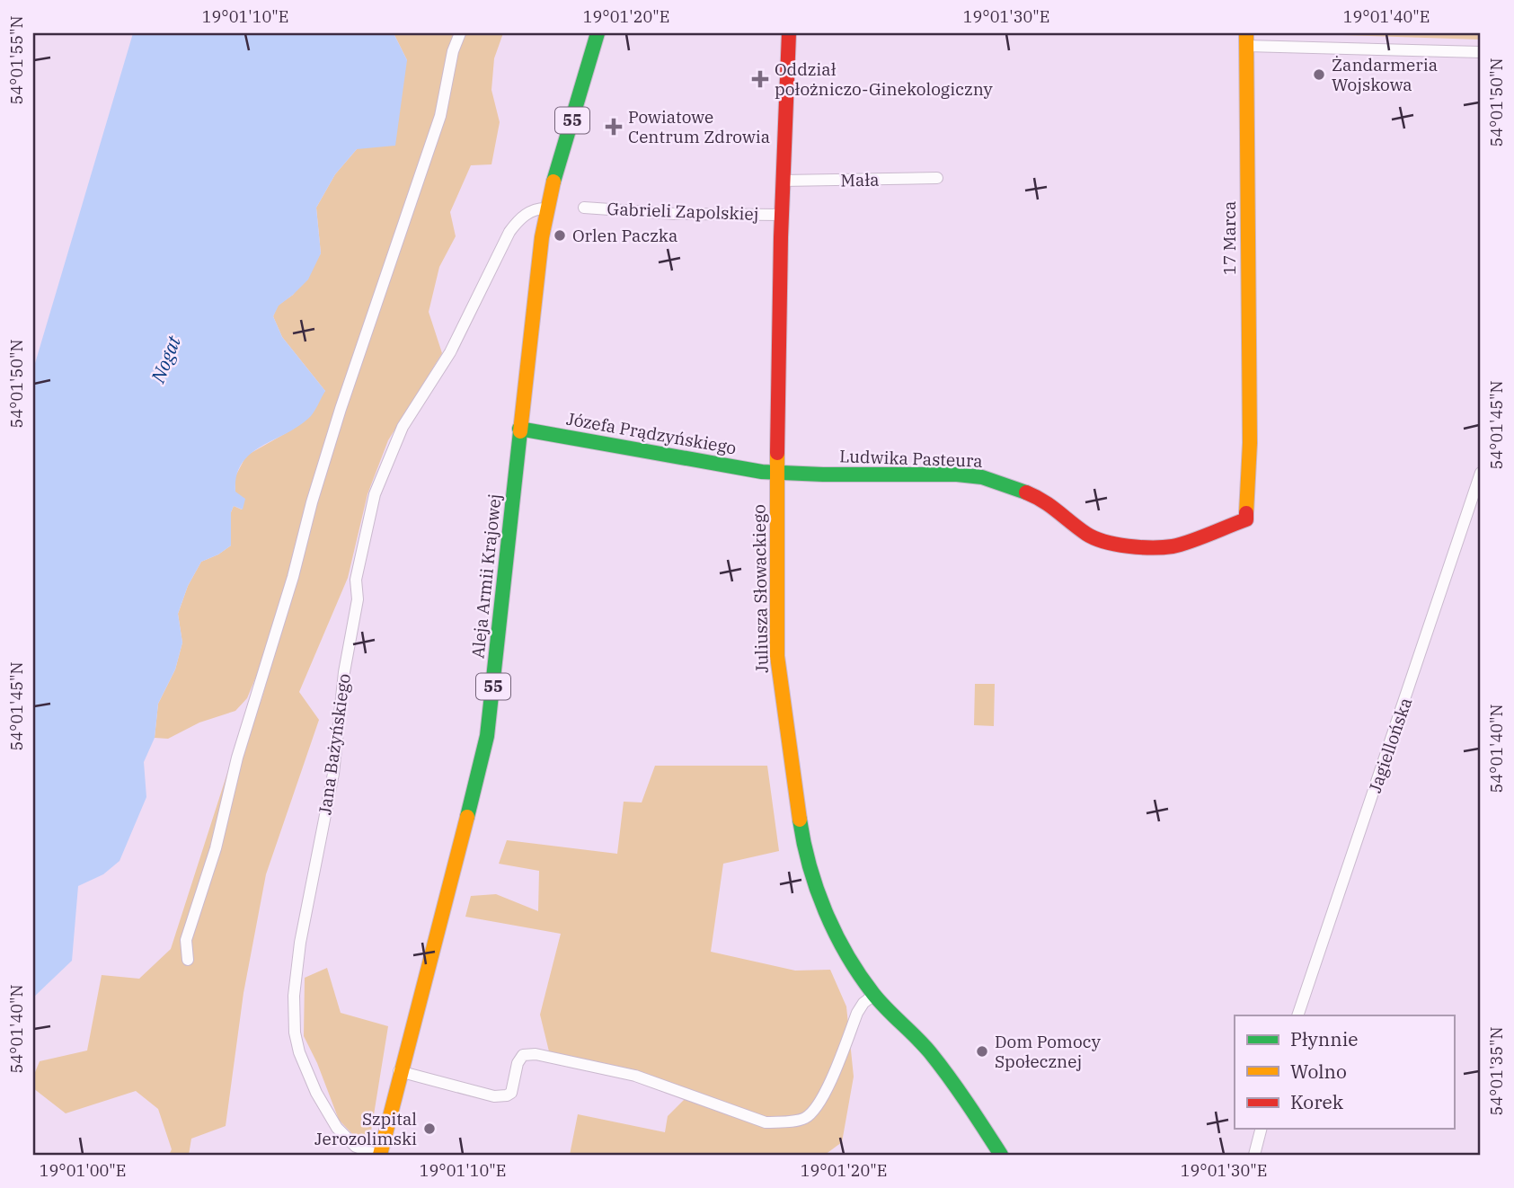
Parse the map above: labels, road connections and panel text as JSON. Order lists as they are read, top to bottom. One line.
{"streets":{"street":["55","Mała","Gabrieli Zapolskiej","17 Marca","Józefa Prądzyńskiego","Ludwika Pasteura","Aleja Armii Krajowej","Juliusza Słowackiego","Jana Bażyńskiego","Jagiellońska"]},"crossings":[["Mała","Juliusza Słowackiego"],["Gabrieli Zapolskiej","Juliusza Słowackiego"],["17 Marca","Ludwika Pasteura"],["Józefa Prądzyńskiego","Ludwika Pasteura"],["Józefa Prądzyńskiego","Aleja Armii Krajowej"],["Józefa Prądzyńskiego","Juliusza Słowackiego"],["Ludwika Pasteura","Juliusza Słowackiego"],["Aleja Armii Krajowej","Jana Bażyńskiego"]],"water":["Nogat"],"places":{"other":["Żandarmeria Wojskowa","Orlen Paczka","Dom Pomocy Społecznej","Szpital Jerozolimski"],"health":["Oddział położniczo-Ginekologiczny","Powiatowe Centrum Zdrowia"]},"legend":["Płynnie","Wolno","Korek"],"coordinates":["19°01'10\"E","19°01'20\"E","19°01'30\"E","19°01'40\"E","54°01'55\"N","54°01'50\"N","54°01'45\"N","54°01'40\"N","54°01'35\"N","19°01'00\"E"]}
